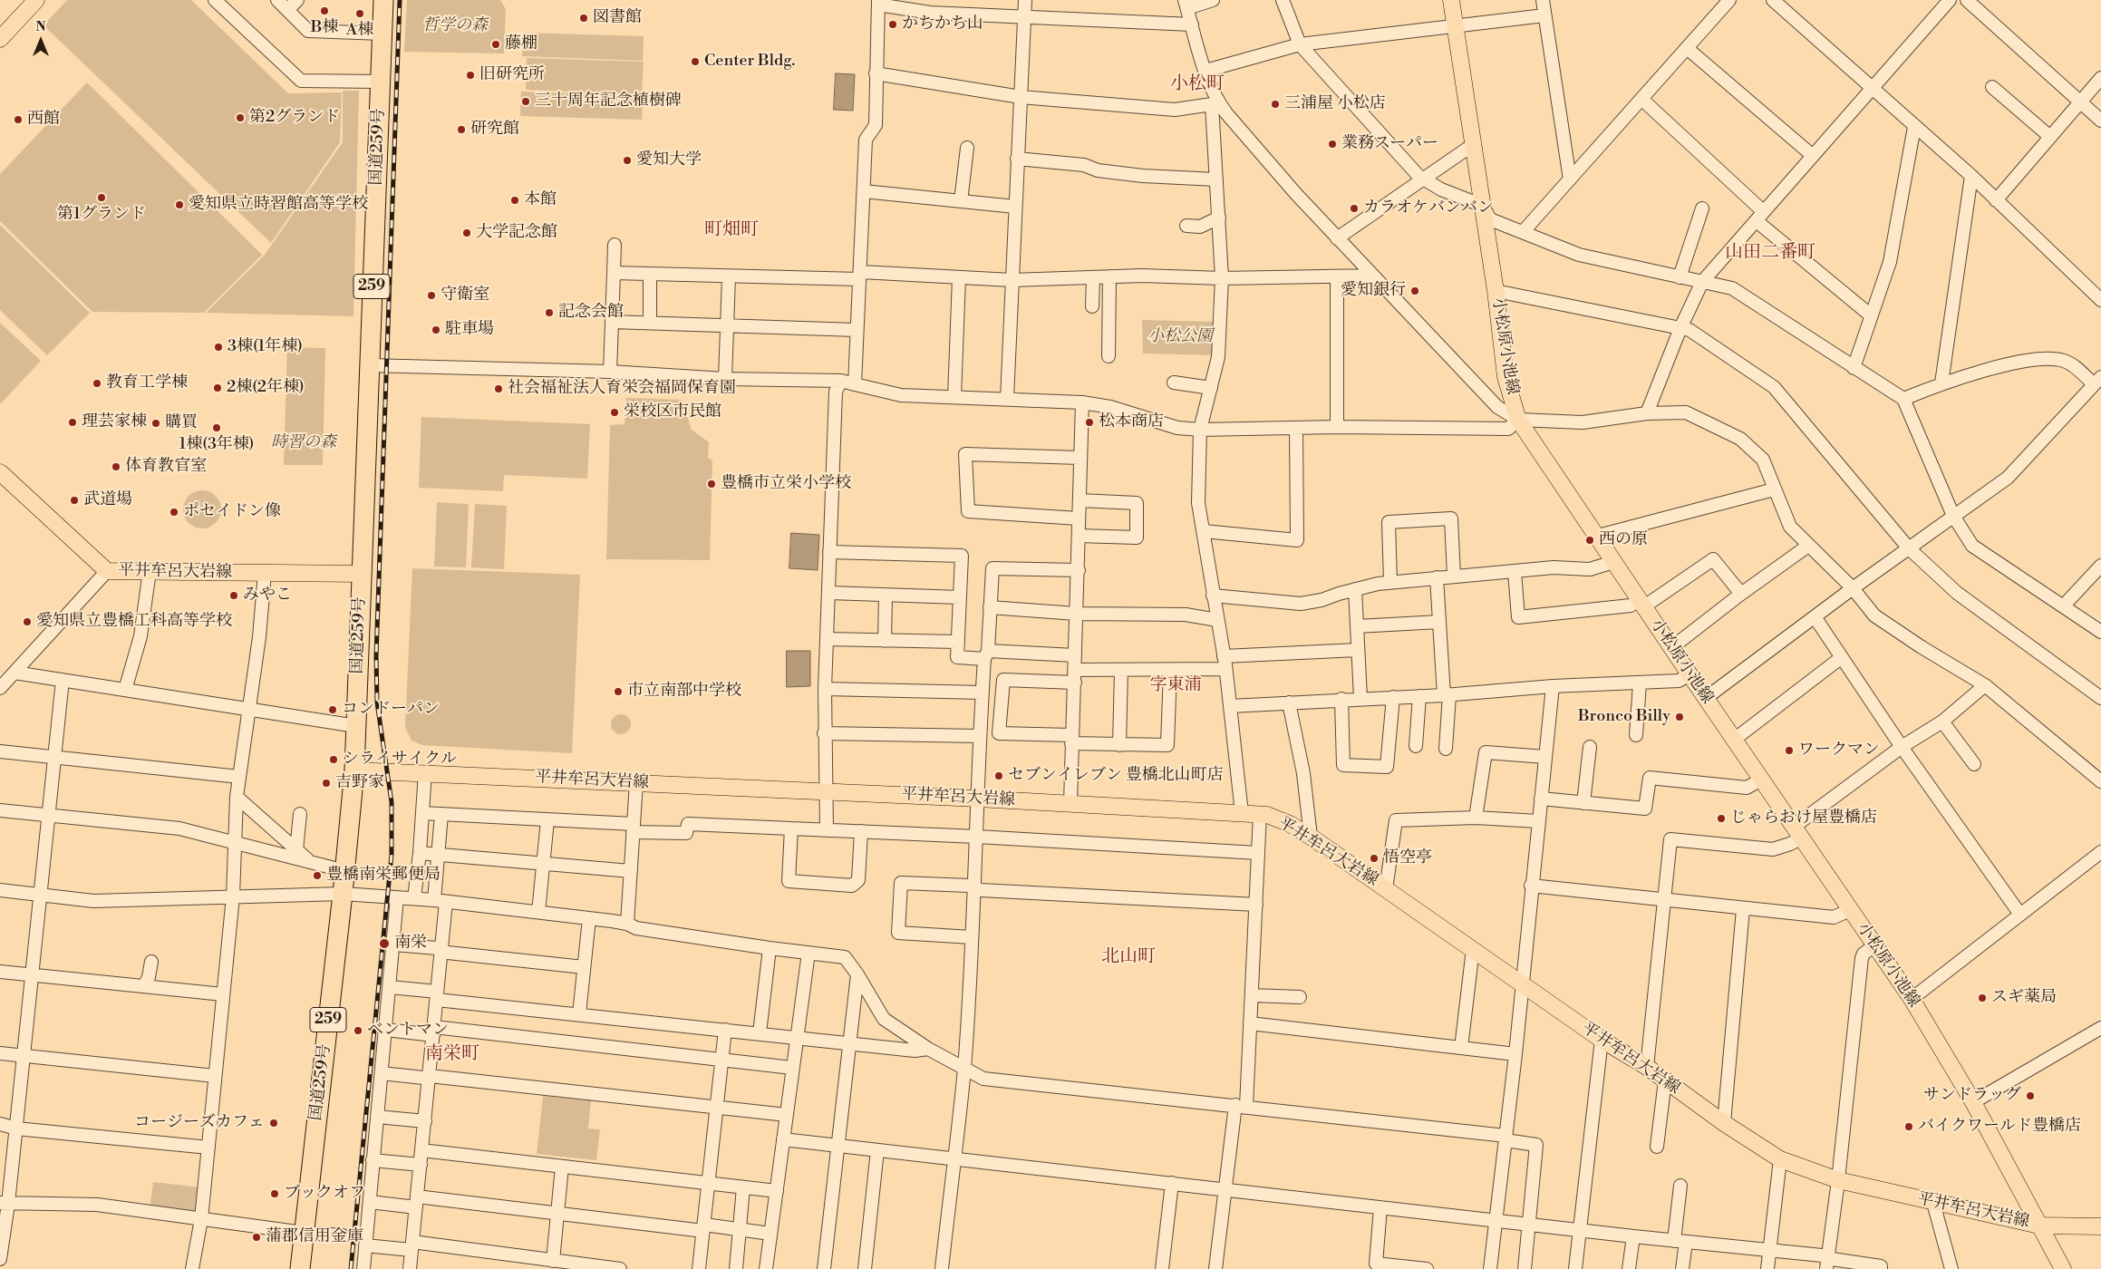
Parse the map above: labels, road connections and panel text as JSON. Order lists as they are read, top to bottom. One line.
{"streets":{"highway":["国道259号","259"],"main road":["小松原小池線","平井牟呂大岩線"]},"crossings":[["国道259号","平井牟呂大岩線"],["小松原小池線","平井牟呂大岩線"]],"districts":["小松町","町畑町","山田二番町","字東浦","北山町","南栄町"],"parks":["哲学の森","小松公園","時習の森"],"places":["B棟","A棟","図書館","かちかち山","藤棚","Center Bldg.","旧研究所","三十周年記念植樹碑","三浦屋 小松店","第2グランド","西館","研究館","業務スーパー","愛知大学","第1グランド","本館","愛知県立時習館高等学校","カラオケバンバン","大学記念館","愛知銀行","守衛室","記念会館","駐車場","3棟(1年棟)","教育工学棟","2棟(2年棟)","社会福祉法人育栄会福岡保育園","栄校区市民館","理芸家棟","松本商店","購買","1棟(3年棟)","体育教官室","豊橋市立栄小学校","武道場","ポセイドン像","西の原","みやこ","愛知県立豊橋工科高等学校","市立南部中学校","コンドーパン","Bronco Billy","ワークマン","シライサイクル","セブンイレブン 豊橋北山町店","吉野家","じゃらおけ屋豊橋店","悟空亭","豊橋南栄郵便局","南栄","スギ薬局","ベントマン","サンドラッグ","コージーズカフェ","バイクワールド豊橋店","ブックオフ","蒲郡信用金庫"],"north":"top"}
